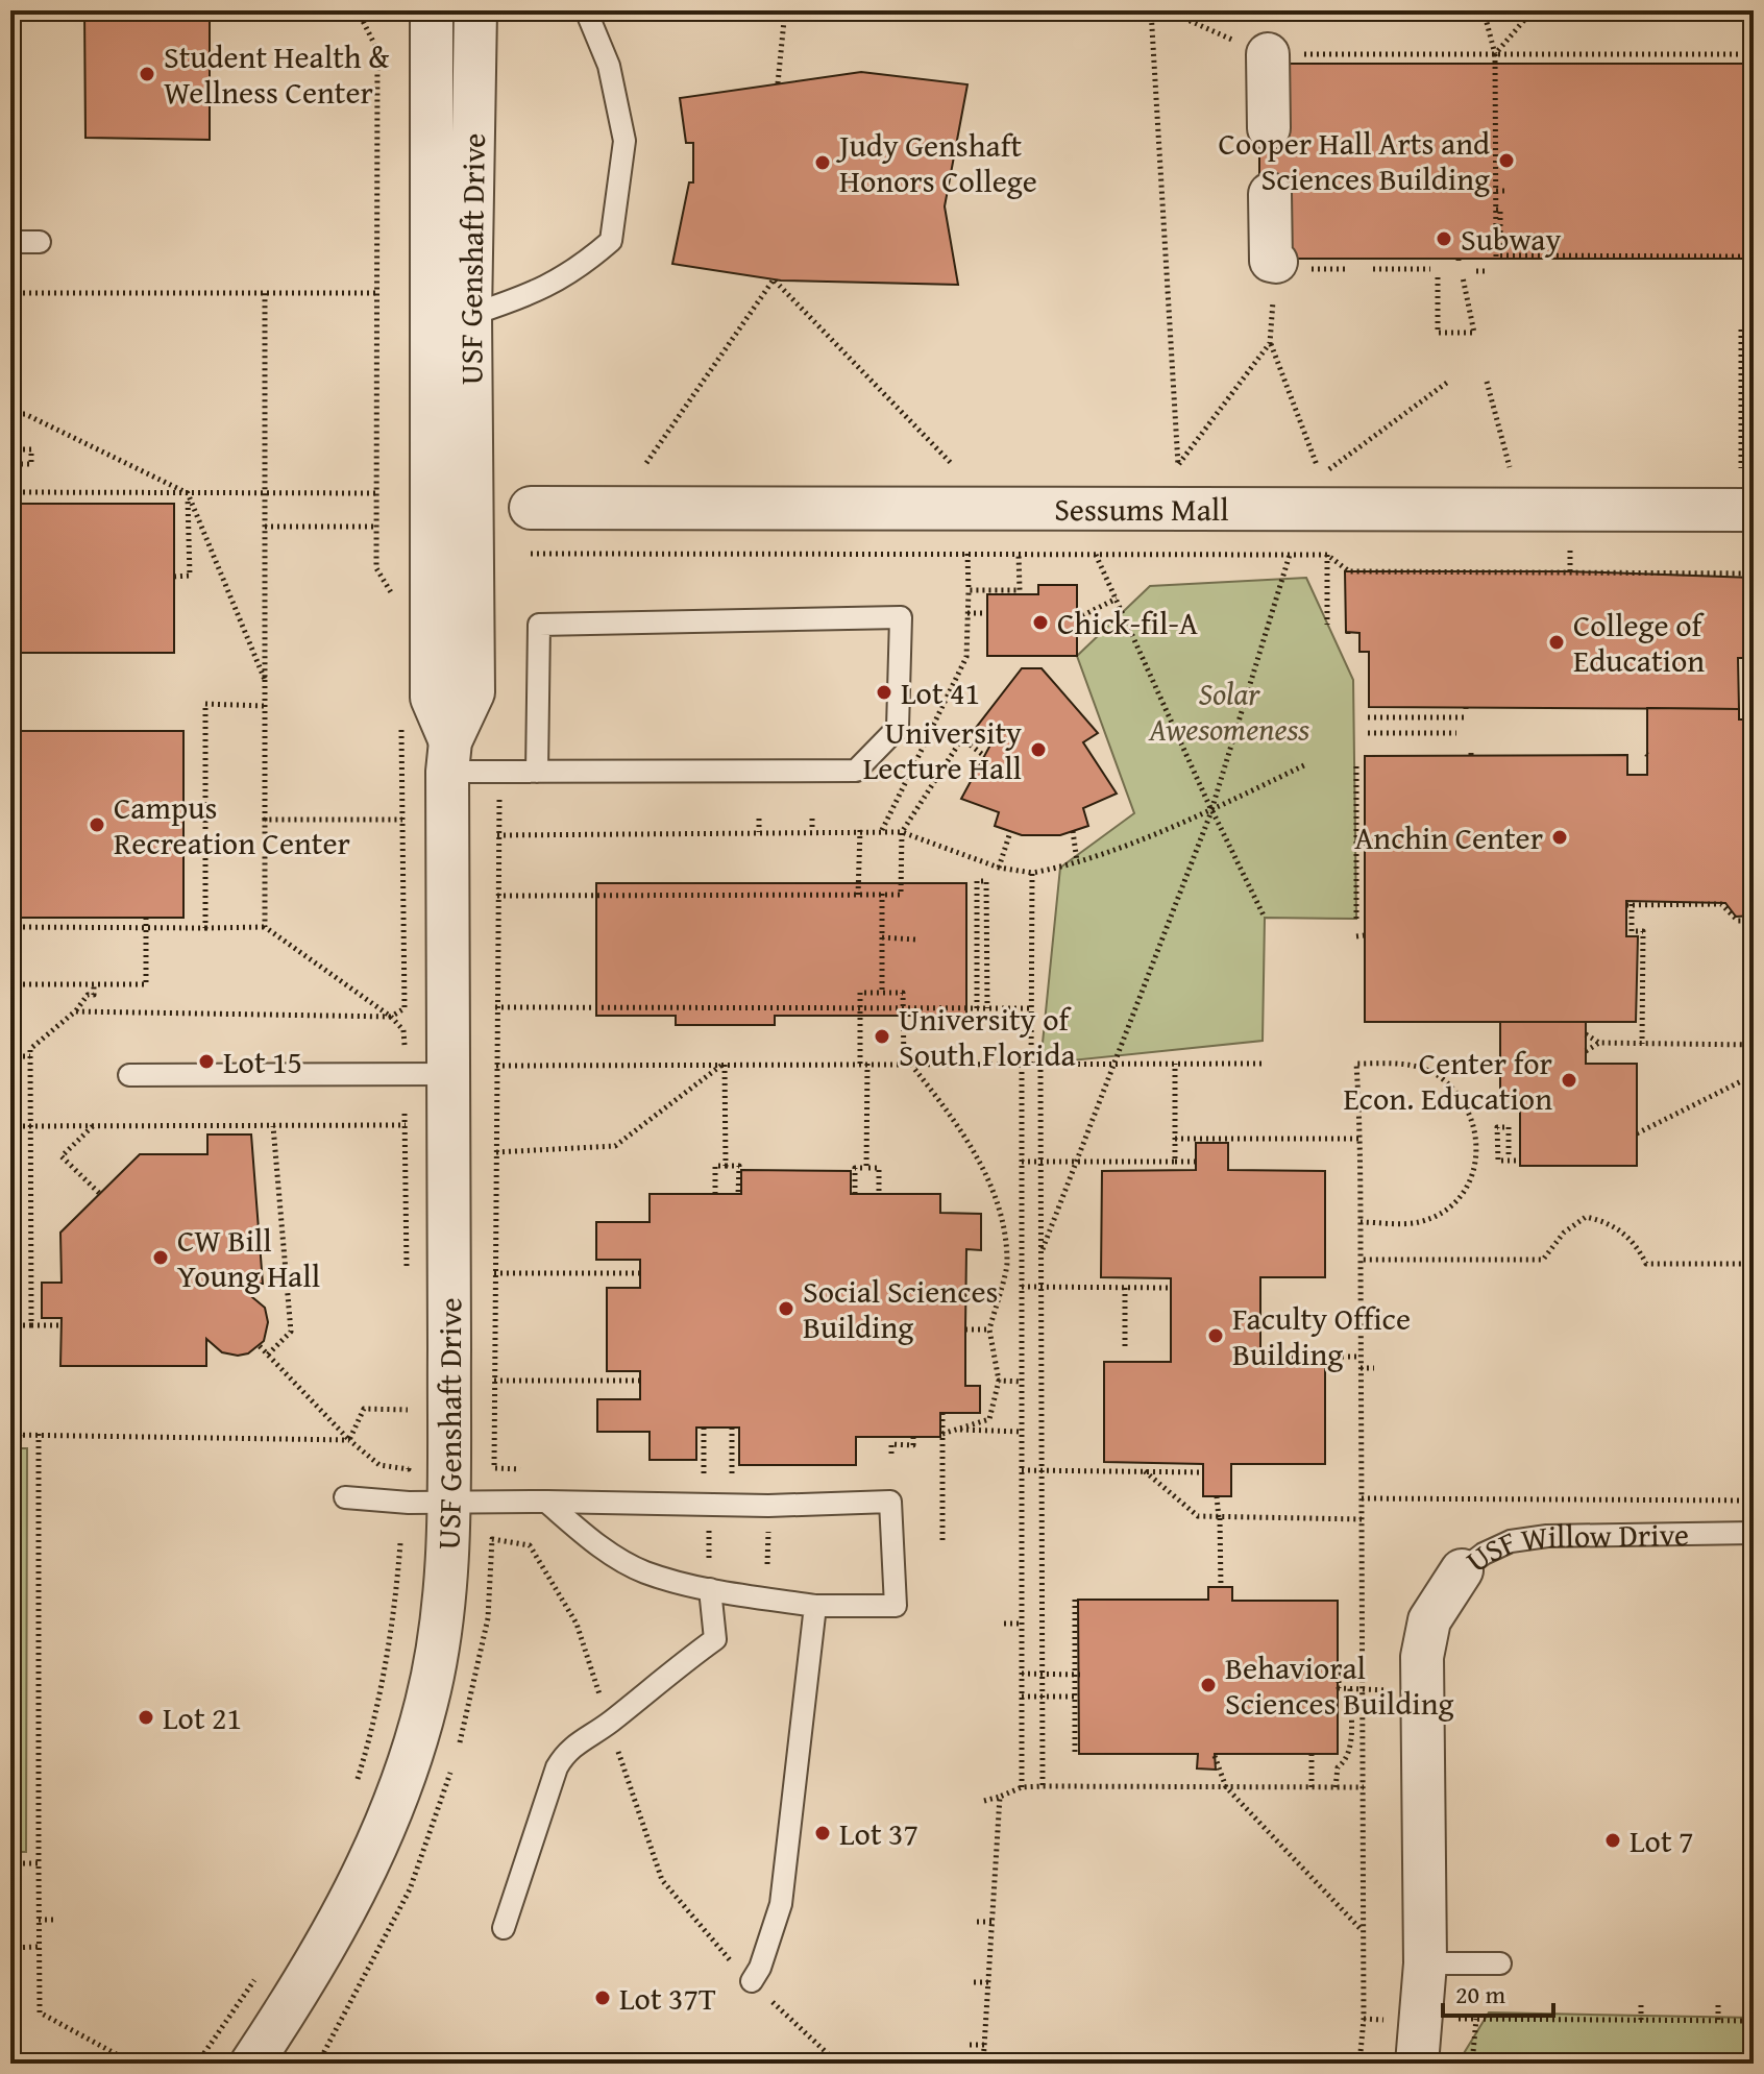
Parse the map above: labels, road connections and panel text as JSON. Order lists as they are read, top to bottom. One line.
{"streets":{"street":["USF Genshaft Drive","Sessums Mall","USF Willow Drive"]},"parks":["Solar Awesomeness"],"places":["Student Health & Wellness Center","Cooper Hall Arts and Sciences Building","Judy Genshaft Honors College","Subway","Chick-fil-A","College of Education","Lot 41","University Lecture Hall","Campus Recreation Center","Anchin Center","University of South Florida","Lot 15","Center for Econ. Education","CW Bill Young Hall","Social Sciences Building","Faculty Office Building","Behavioral Sciences Building","Lot 21","Lot 37","Lot 7","Lot 37T"],"scale_bar":"20 m"}
